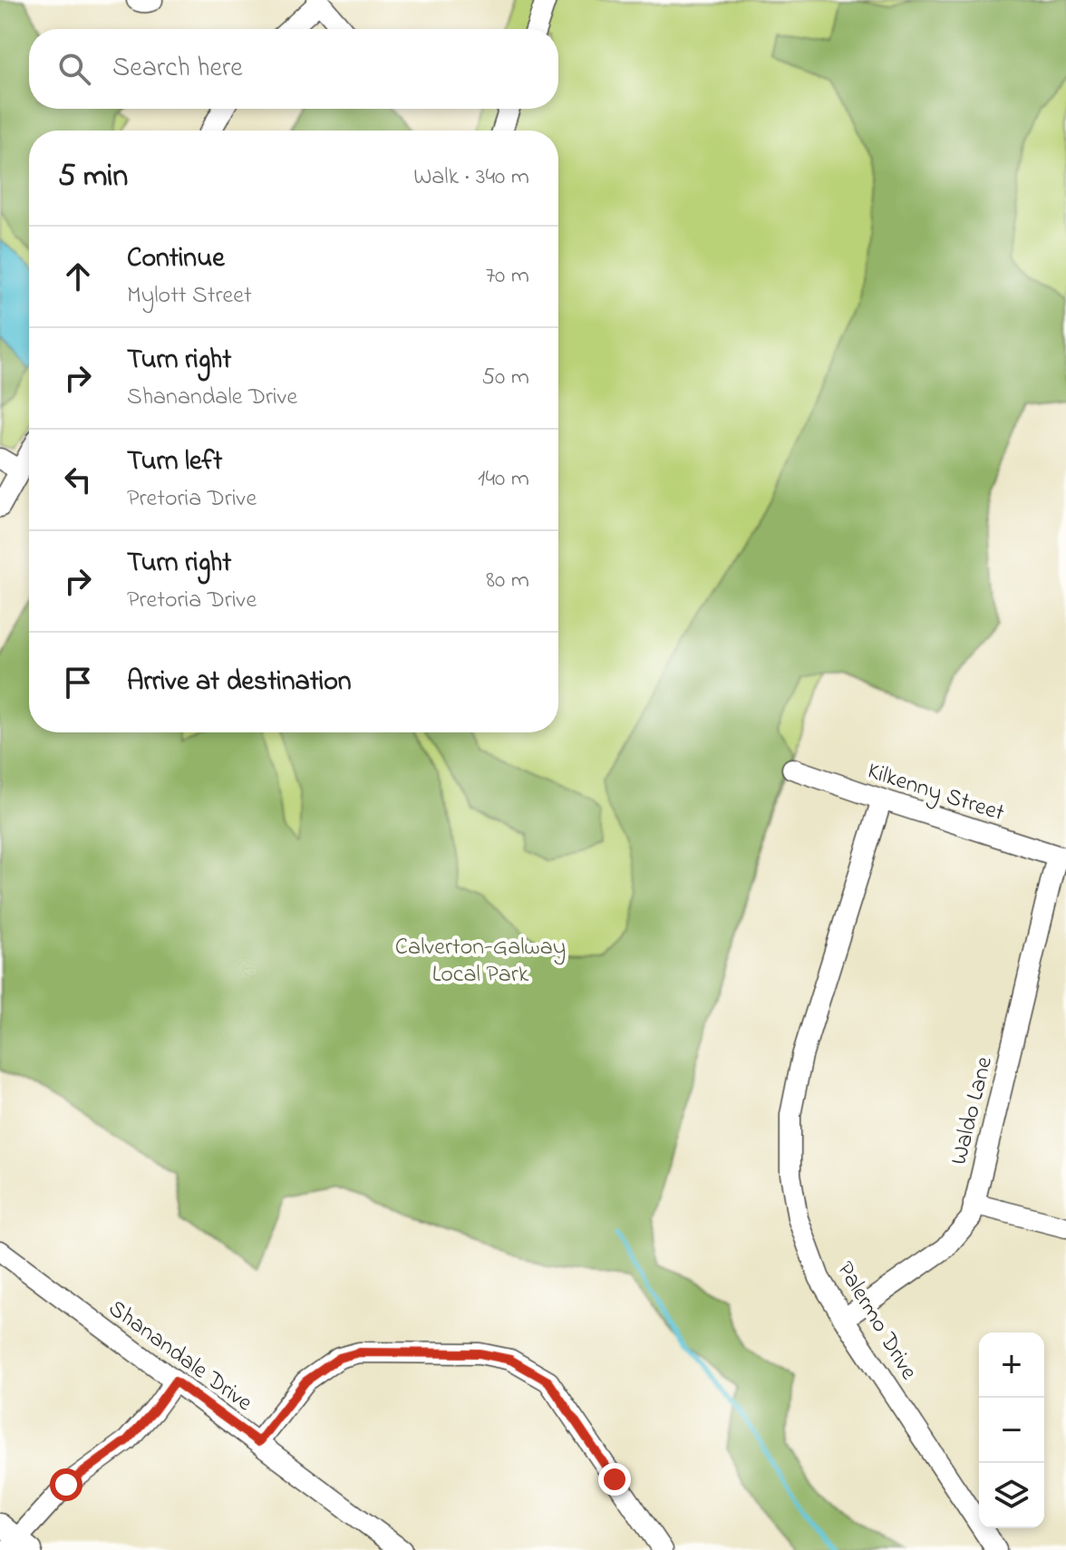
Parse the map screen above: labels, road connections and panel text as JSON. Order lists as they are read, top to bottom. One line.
{"streets":{"street":["Kilkenny Street","Waldo Lane","Palermo Drive","Shanandale Drive"]},"crossings":[["Kilkenny Street","Waldo Lane"],["Kilkenny Street","Palermo Drive"],["Waldo Lane","Palermo Drive"]],"parks":["Calverton-Galway Local Park"],"page":{"search":"Search here","heading":["5 min","Walk · 340 m"],"list":[["Continue","Mylott Street","70 m"],["Turn right","Shanandale Drive","50 m"],["Turn left","Pretoria Drive","140 m"],["Turn right","Pretoria Drive","80 m"],"Arrive at destination"],"map_buttons":["+","−"]}}
